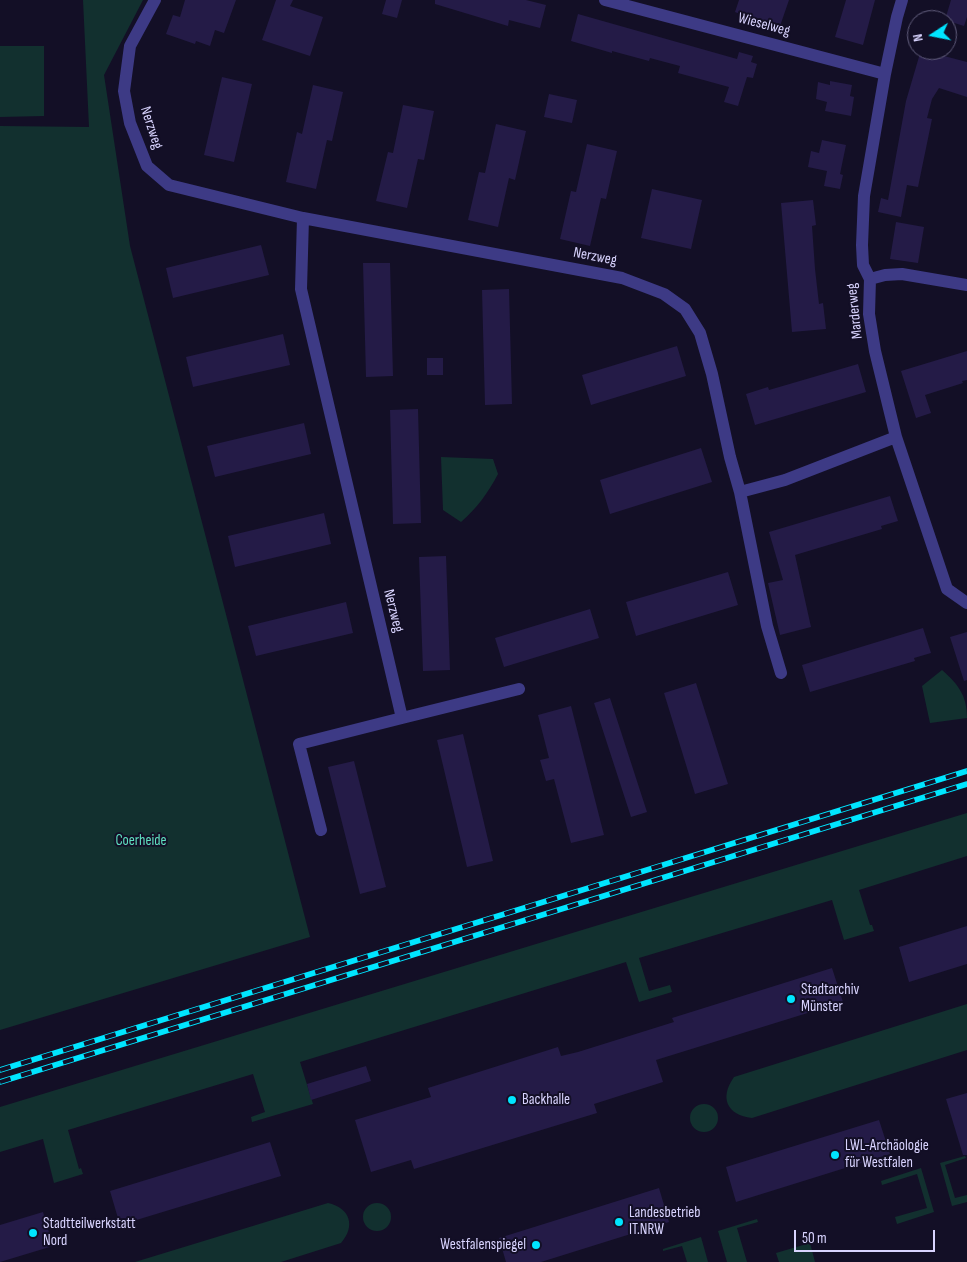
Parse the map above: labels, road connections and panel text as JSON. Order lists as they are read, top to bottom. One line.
{"streets":{"street":["Wieselweg","Nerzweg","Marderweg"]},"crossings":[["Wieselweg","Marderweg"]],"parks":["Coerheide"],"places":["Stadtarchiv Münster","Backhalle","LWL-Archäologie für Westfalen","Landesbetrieb IT.NRW","Stadtteilwerkstatt Nord","Westfalenspiegel"],"scale_bar":"50 m","north":"left"}
